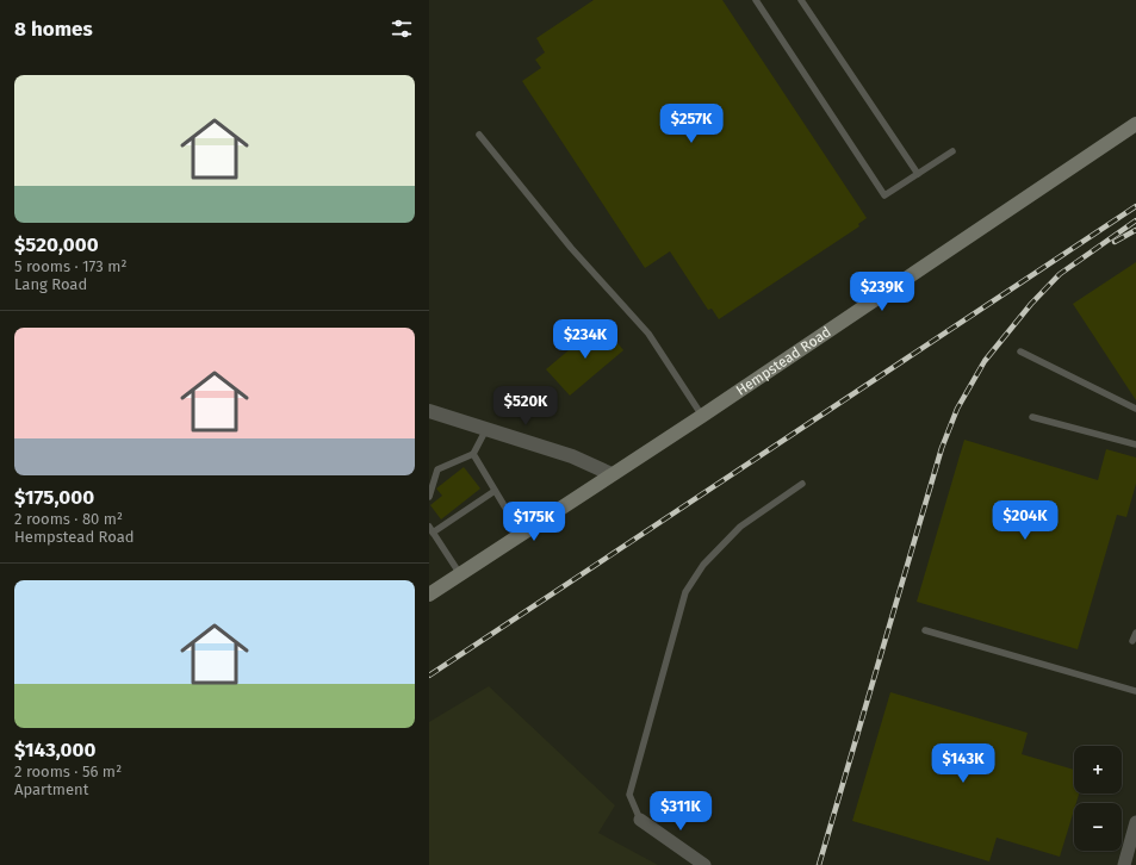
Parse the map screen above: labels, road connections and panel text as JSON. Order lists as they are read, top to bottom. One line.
{"streets":{"main road":["Hempstead Road"]},"page":{"heading":"8 homes","list":[{"name":"$520,000","note":"5 rooms · 173 m² · Lang Road"},{"name":"$175,000","note":"2 rooms · 80 m² · Hempstead Road"},{"name":"$143,000","note":"2 rooms · 56 m² · Apartment"}],"price":["$257K","$239K","$234K","$520K","$204K","$175K","$143K","$311K"],"map_buttons":["+","−"]}}
